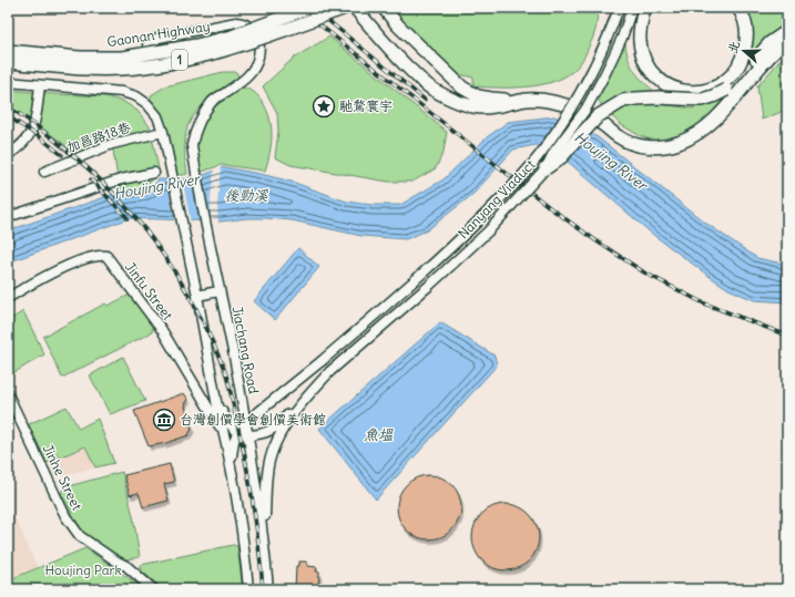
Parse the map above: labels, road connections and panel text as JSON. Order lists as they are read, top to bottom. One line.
{"streets":{"main road":["Gaonan Highway","1"],"street":["加昌路18巷","Nanyang Viaduct","Jinfu Street","Jiachang Road","Jinhe Street"]},"crossings":[["Nanyang Viaduct","Jiachang Road"]],"water":["Houjing River","後勁溪","魚塭"],"parks":["Houjing Park"],"places":{"place":["馳騖寰宇"],"museum":["台灣創價學會創價美術館"]},"north":"left"}
